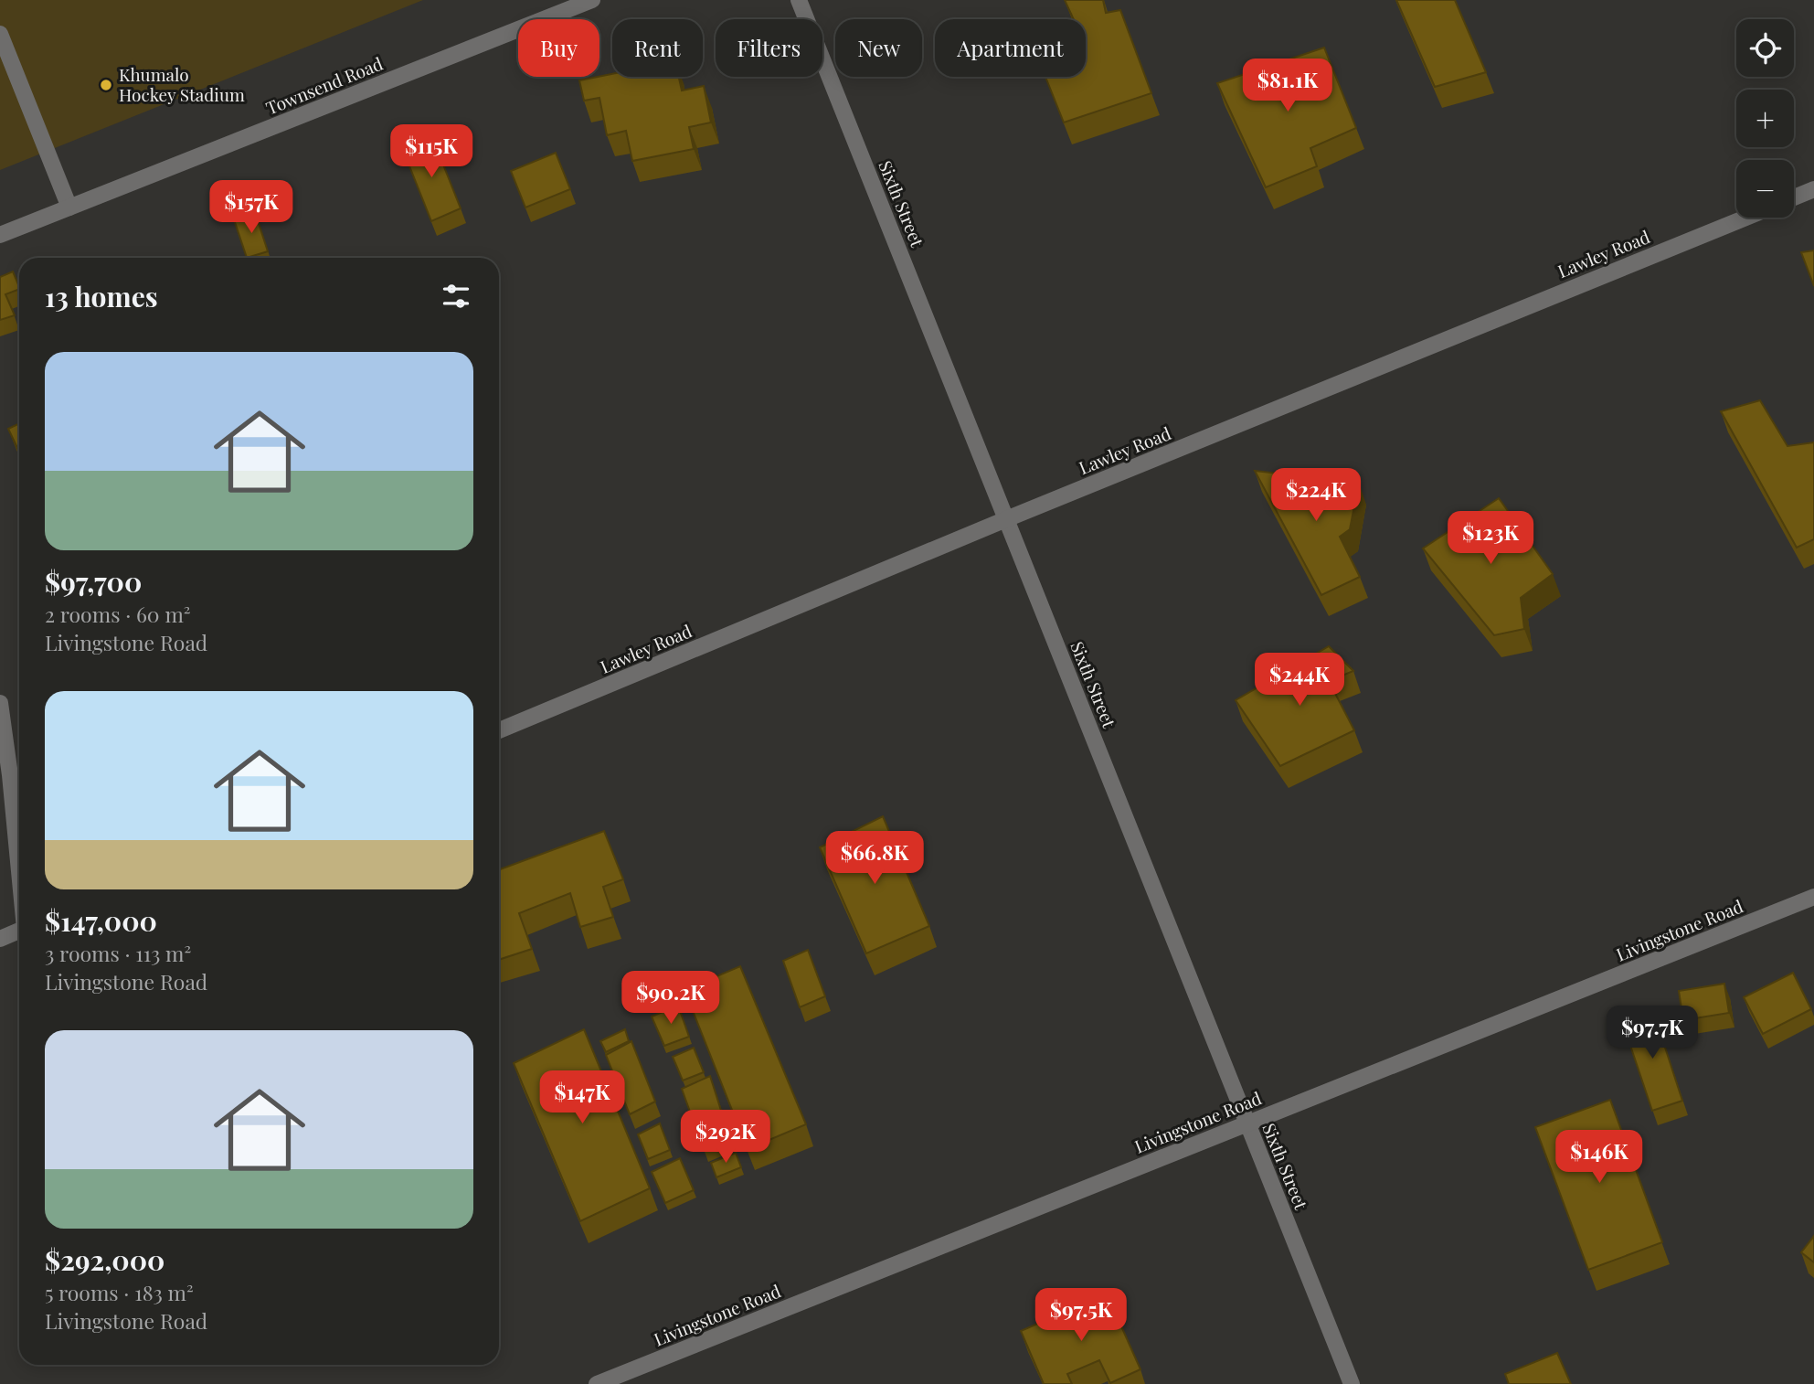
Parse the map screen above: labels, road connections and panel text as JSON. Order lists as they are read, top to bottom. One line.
{"streets":{"street":["Townsend Road","Sixth Street","Lawley Road","Livingstone Road"]},"crossings":[["Sixth Street","Lawley Road"],["Sixth Street","Livingstone Road"]],"places":["Khumalo Hockey Stadium"],"page":{"map_buttons":["+","−"],"chip":["Buy","Rent","Filters","New","Apartment"],"price":["$81.1K","$115K","$157K","$224K","$123K","$244K","$66.8K","$90.2K","$97.7K","$147K","$292K","$146K","$97.5K"],"heading":"13 homes","list":[{"name":"$97,700","note":"2 rooms · 60 m² · Livingstone Road"},{"name":"$147,000","note":"3 rooms · 113 m² · Livingstone Road"},{"name":"$292,000","note":"5 rooms · 183 m² · Livingstone Road"}]}}
